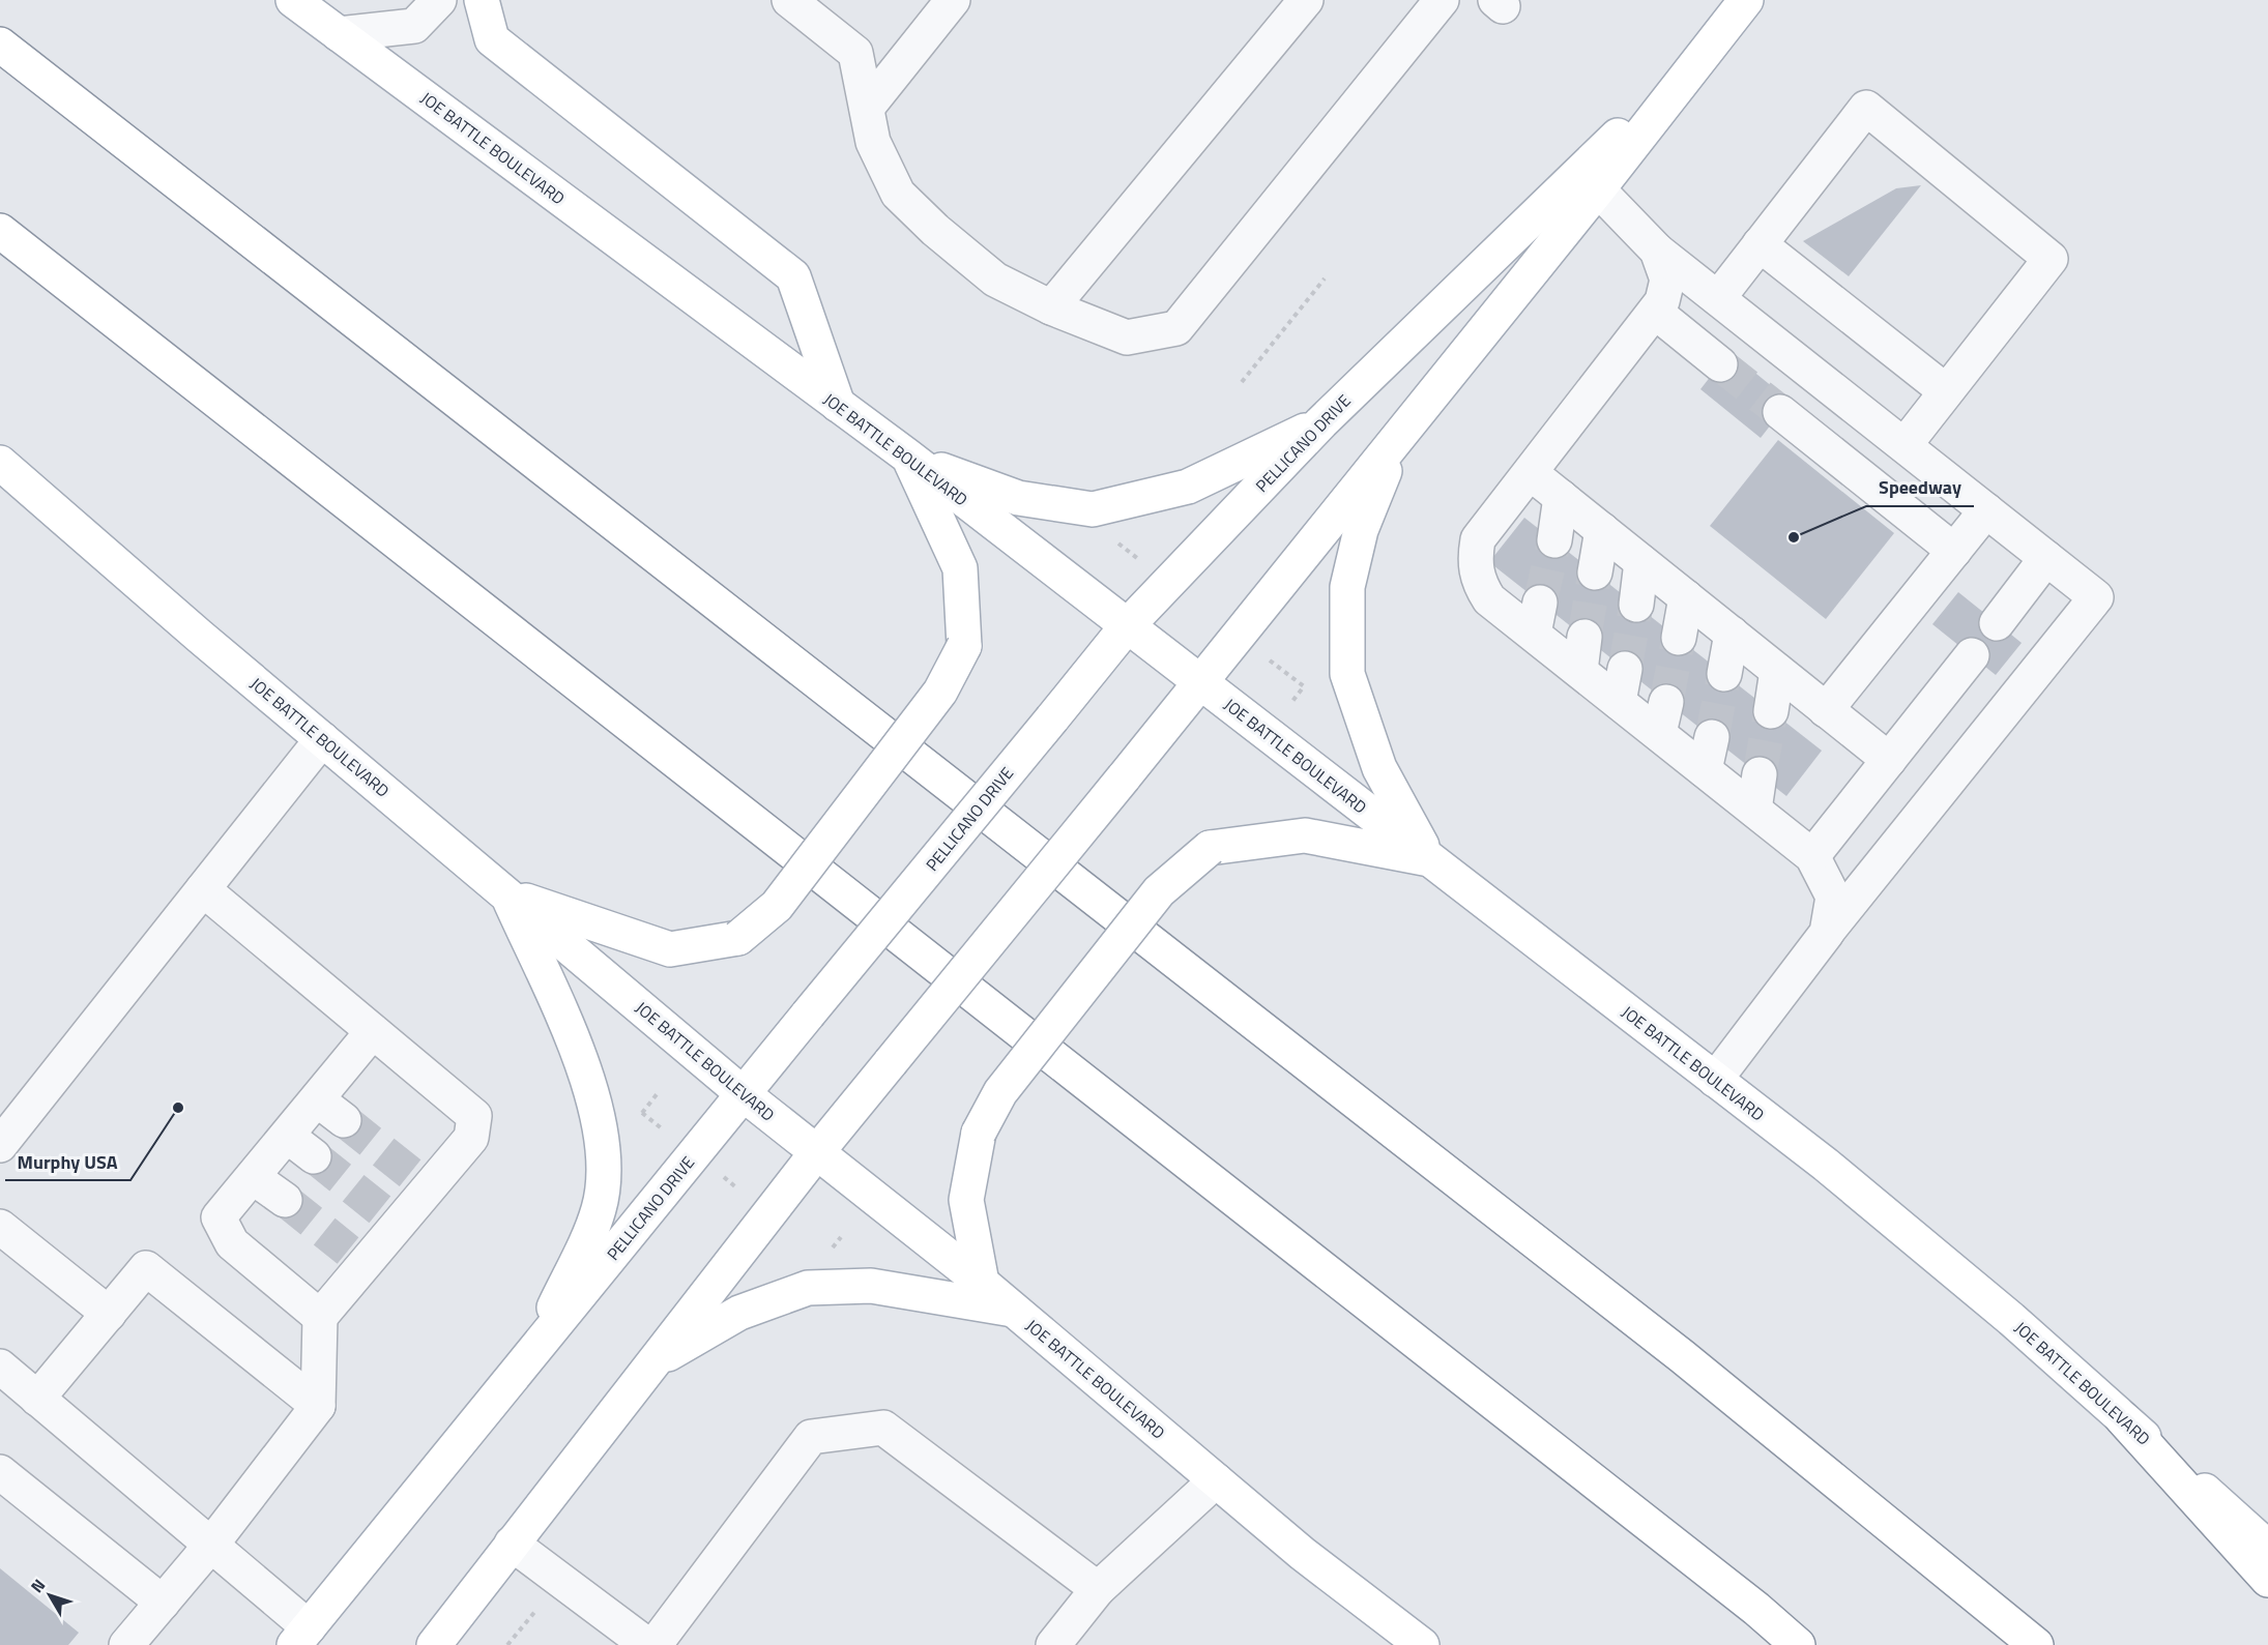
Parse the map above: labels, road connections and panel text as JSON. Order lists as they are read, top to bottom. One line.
{"streets":{"main road":["JOE BATTLE BOULEVARD","PELLICANO DRIVE"]},"crossings":[["JOE BATTLE BOULEVARD","PELLICANO DRIVE"]],"places":["Speedway","Murphy USA"],"north":"top left"}
